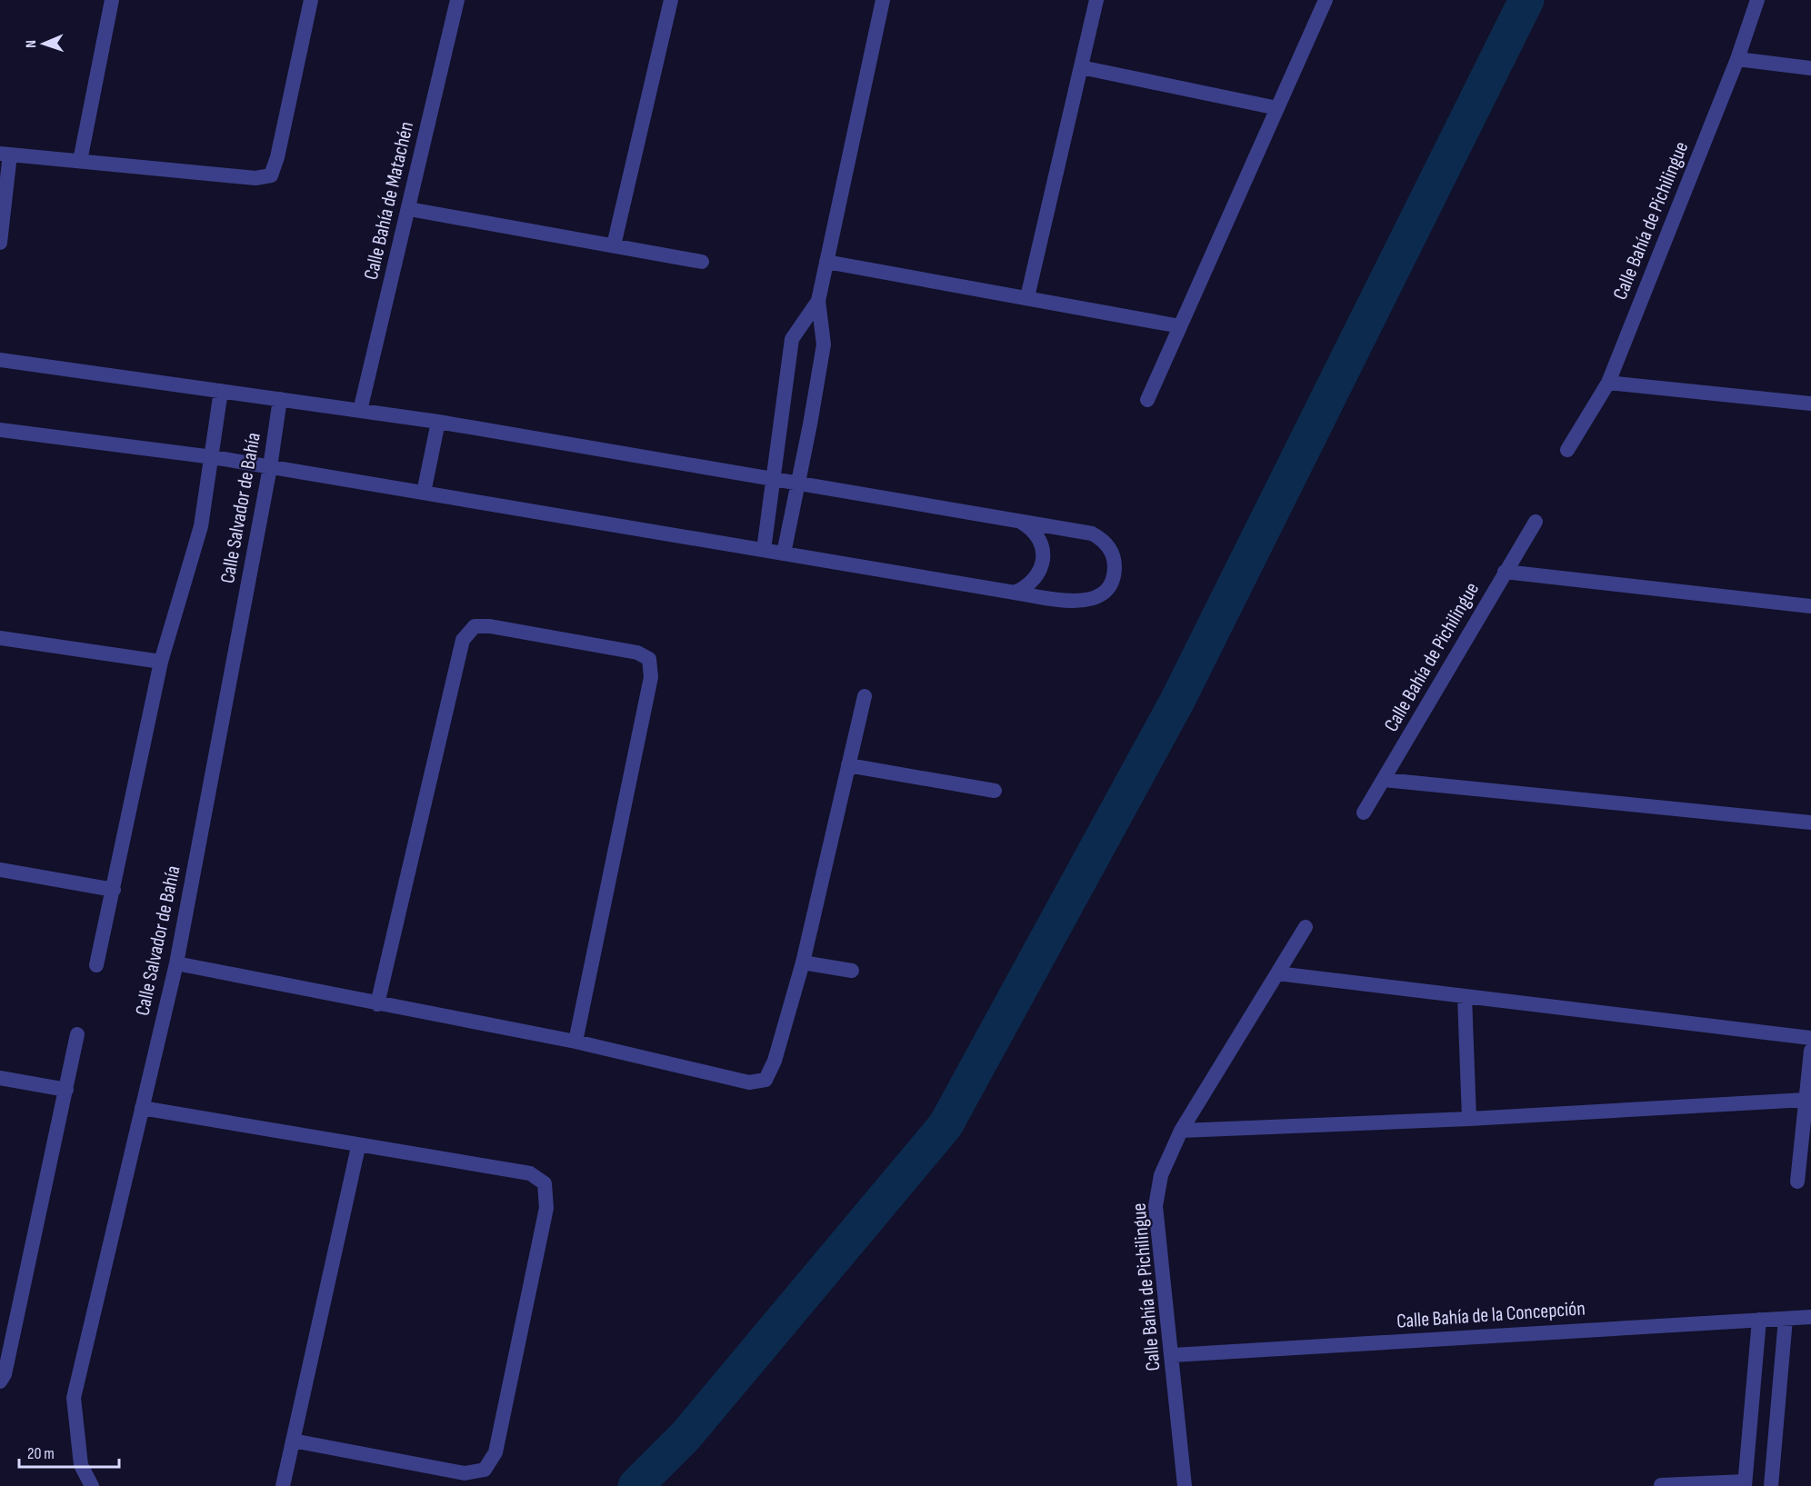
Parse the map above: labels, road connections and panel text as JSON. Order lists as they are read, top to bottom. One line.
{"streets":{"street":["Calle Bahía de Matachén","Calle Bahía de Pichilingue","Calle Salvador de Bahía","Calle Bahía de la Concepción"]},"crossings":[["Calle Bahía de Pichilingue","Calle Bahía de la Concepción"]],"scale_bar":"20 m","north":"left"}
